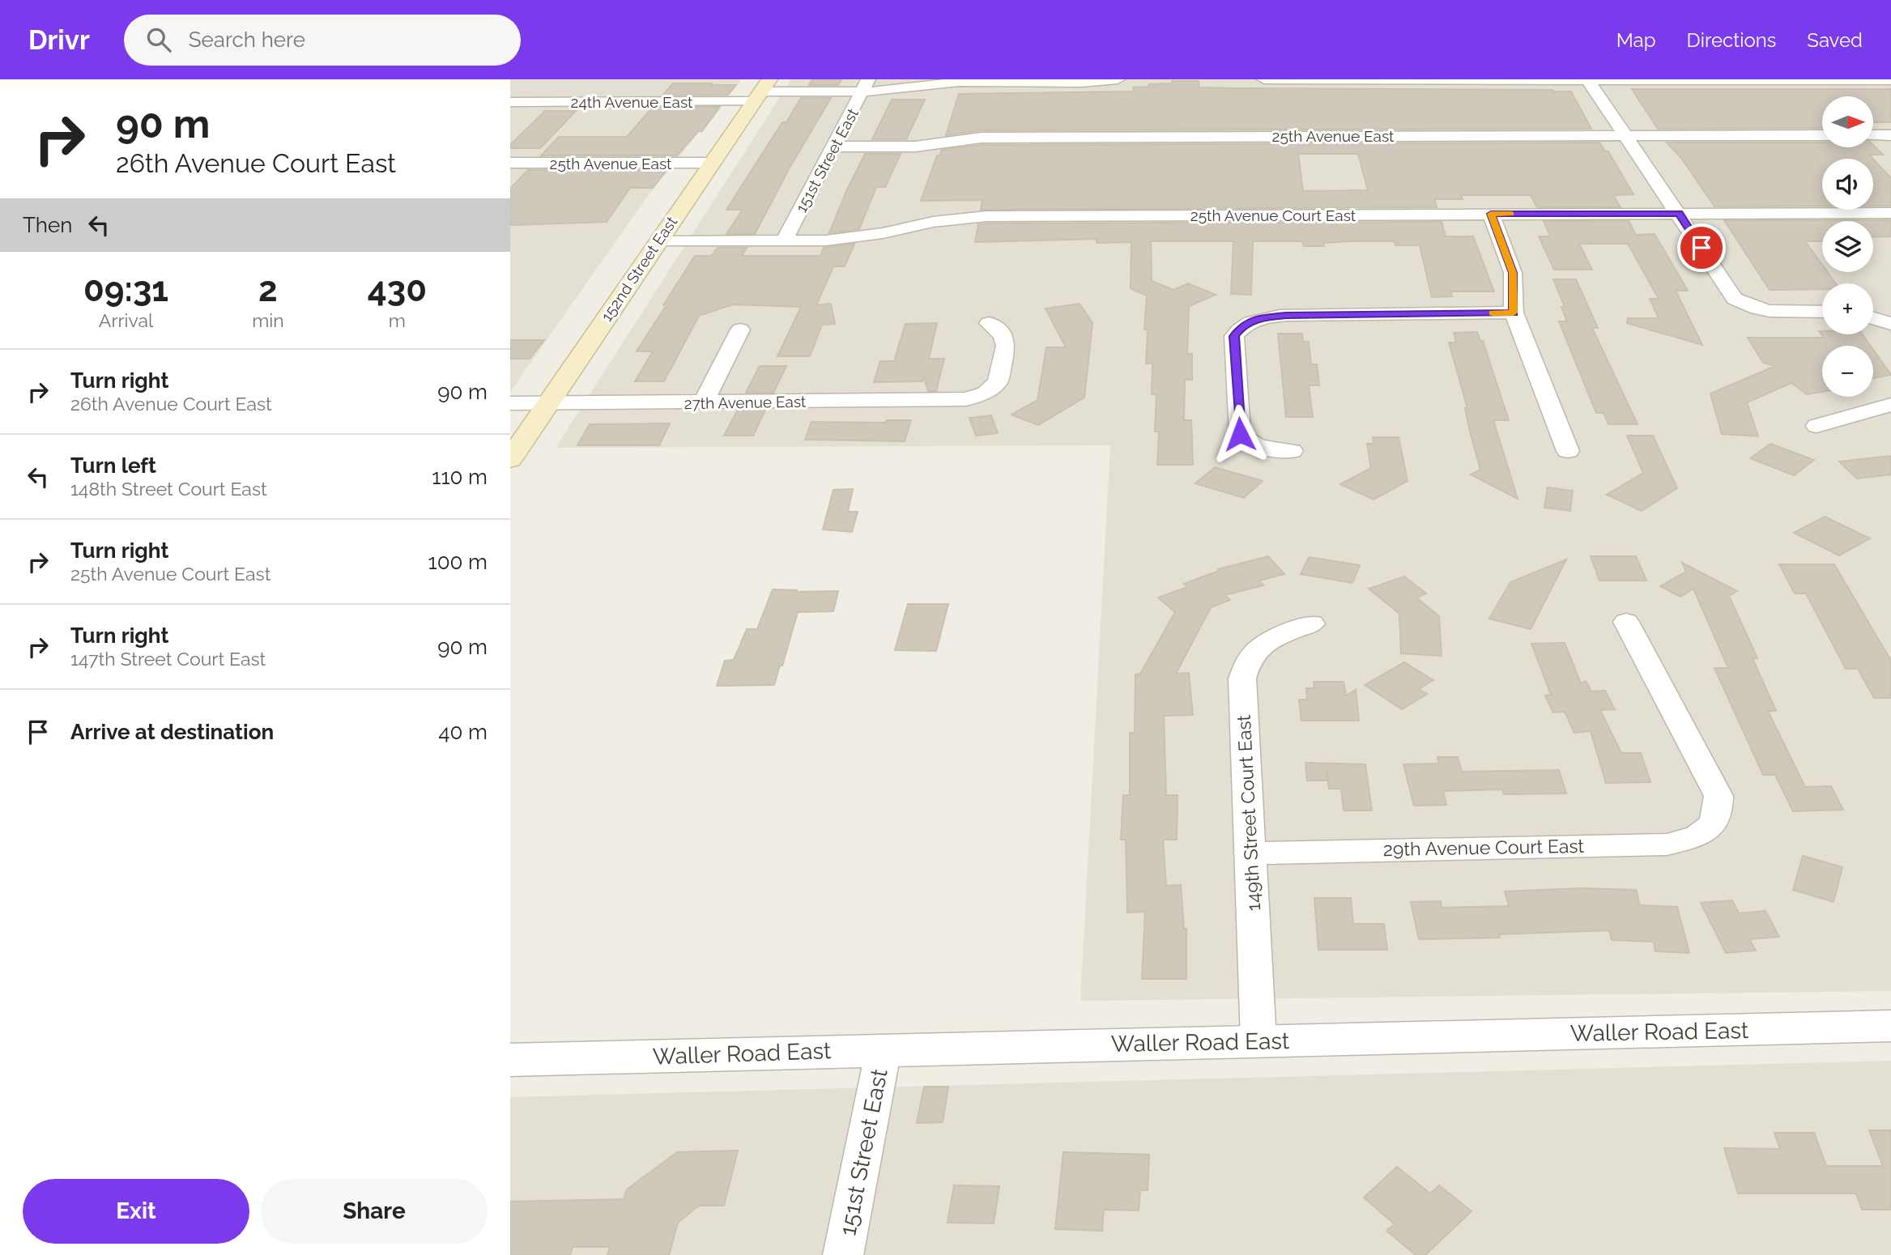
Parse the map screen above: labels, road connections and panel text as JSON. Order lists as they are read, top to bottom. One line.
{"streets":{"main road":["152nd Street East"],"street":["24th Avenue East","25th Avenue East","151st Street East","25th Avenue Court East","27th Avenue East","149th Street Court East","29th Avenue Court East","Waller Road East"]},"crossings":[["24th Avenue East","151st Street East"],["24th Avenue East","152nd Street East"],["25th Avenue East","151st Street East"],["25th Avenue East","152nd Street East"],["151st Street East","25th Avenue Court East"],["151st Street East","Waller Road East"],["25th Avenue Court East","152nd Street East"],["152nd Street East","27th Avenue East"],["149th Street Court East","29th Avenue Court East"],["149th Street Court East","Waller Road East"]],"north":"right","page":{"header":"Drivr","search":"Search here","nav":["Map","Directions","Saved"],"turn":["90 m","26th Avenue Court East"],"map_buttons":["+","−"],"then":"Then","eta":["09:31","Arrival","2","min","430","m"],"list":[{"name":"Turn right","note":"26th Avenue Court East","value":"90 m"},{"name":"Turn left","note":"148th Street Court East","value":"110 m"},{"name":"Turn right","note":"25th Avenue Court East","value":"100 m"},{"name":"Turn right","note":"147th Street Court East","value":"90 m"},{"name":"Arrive at destination","value":"40 m"}],"buttons":["Exit","Share"]}}
